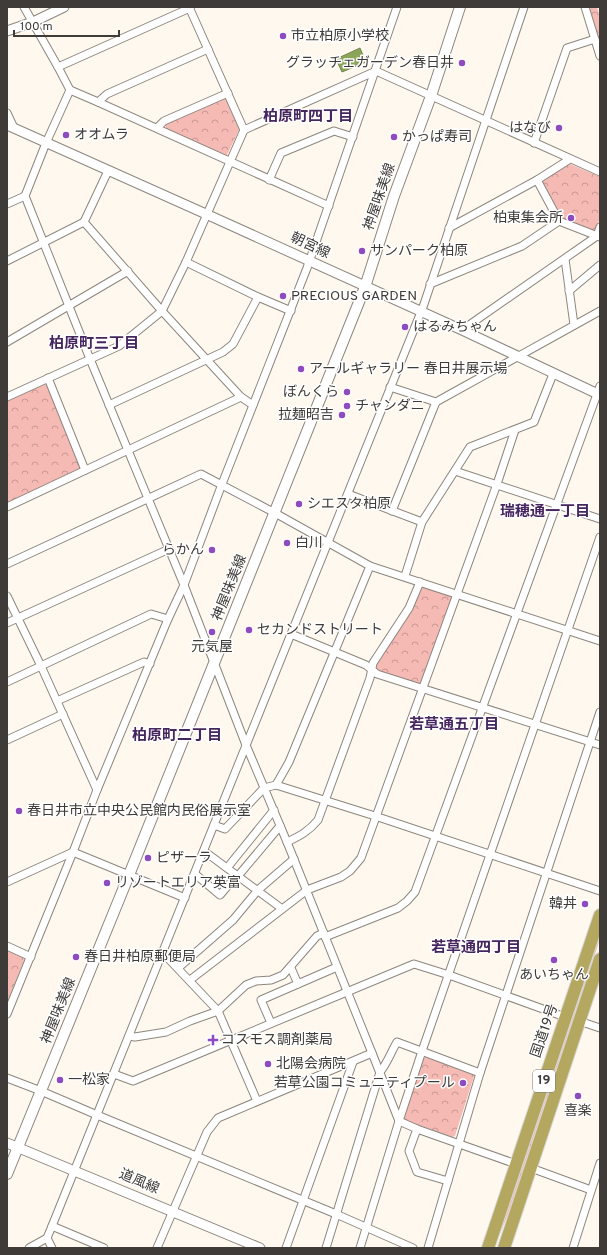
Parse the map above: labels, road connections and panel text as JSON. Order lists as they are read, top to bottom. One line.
{"streets":{"highway":["国道19号","19"],"main road":["神屋味美線"],"street":["朝宮線","道風線"]},"crossings":[["神屋味美線","朝宮線"],["神屋味美線","道風線"]],"districts":["柏原町四丁目","柏原町三丁目","瑞穂通一丁目","若草通五丁目","柏原町二丁目","若草通四丁目"],"places":{"other":["市立柏原小学校","グラッチェガーデン春日井","はなび","オオムラ","かっぱ寿司","柏東集会所","サンパーク柏原","PRECIOUS GARDEN","はるみちゃん","アールギャラリー 春日井展示場","ぼんくら","チャンダニ","拉麺昭吉","シエスタ柏原","白川","らかん","セカンドストリート","元気屋","春日井市立中央公民館内民俗展示室","ピザーラ","リゾートエリア英富","韓丼","春日井柏原郵便局","あいちゃん","北陽会病院","一松家","若草公園コミュニティプール","喜楽"],"health":["コスモス調剤薬局"]},"scale_bar":"100 m"}
